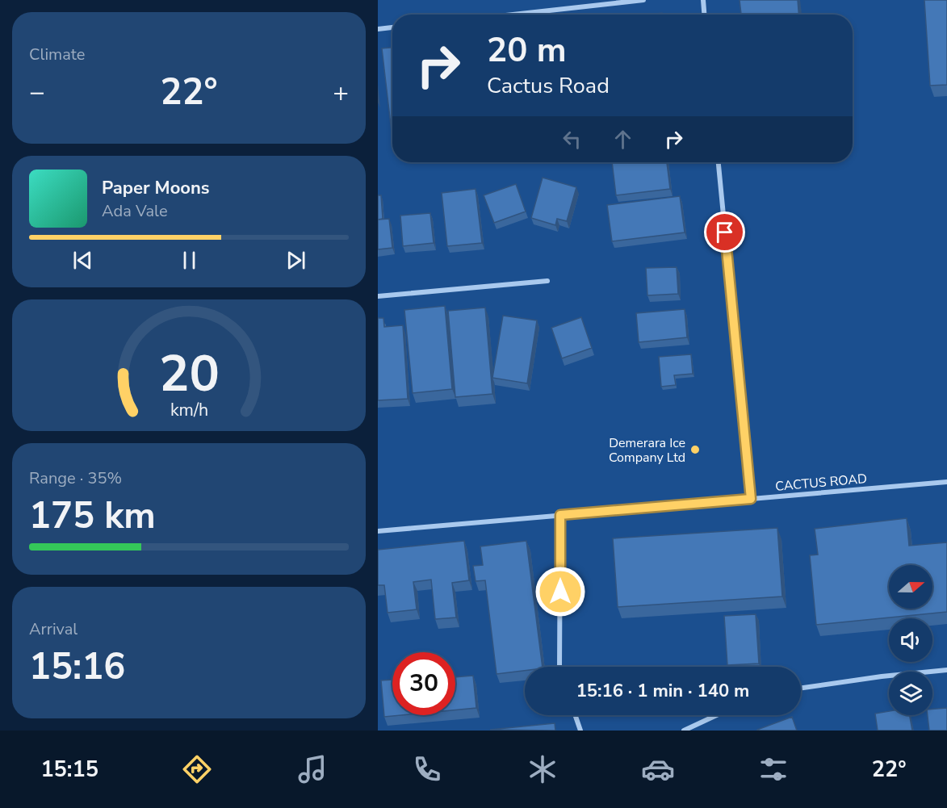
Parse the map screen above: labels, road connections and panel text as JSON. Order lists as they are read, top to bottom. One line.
{"streets":{"street":["CACTUS ROAD"]},"places":["Demerara Ice Company Ltd"],"north":"right","page":{"tile":["Climate",["Range · 35%","175 km"],["Arrival","15:16"]],"turn":["20 m","Cactus Road"],"heat":["−","22°","+"],"song":["Paper Moons","Ada Vale"],"limit":"30","trip":"15:16 · 1 min · 140 m","tabs":["15:15","22°"],"gauge":["20","km/h"]}}
